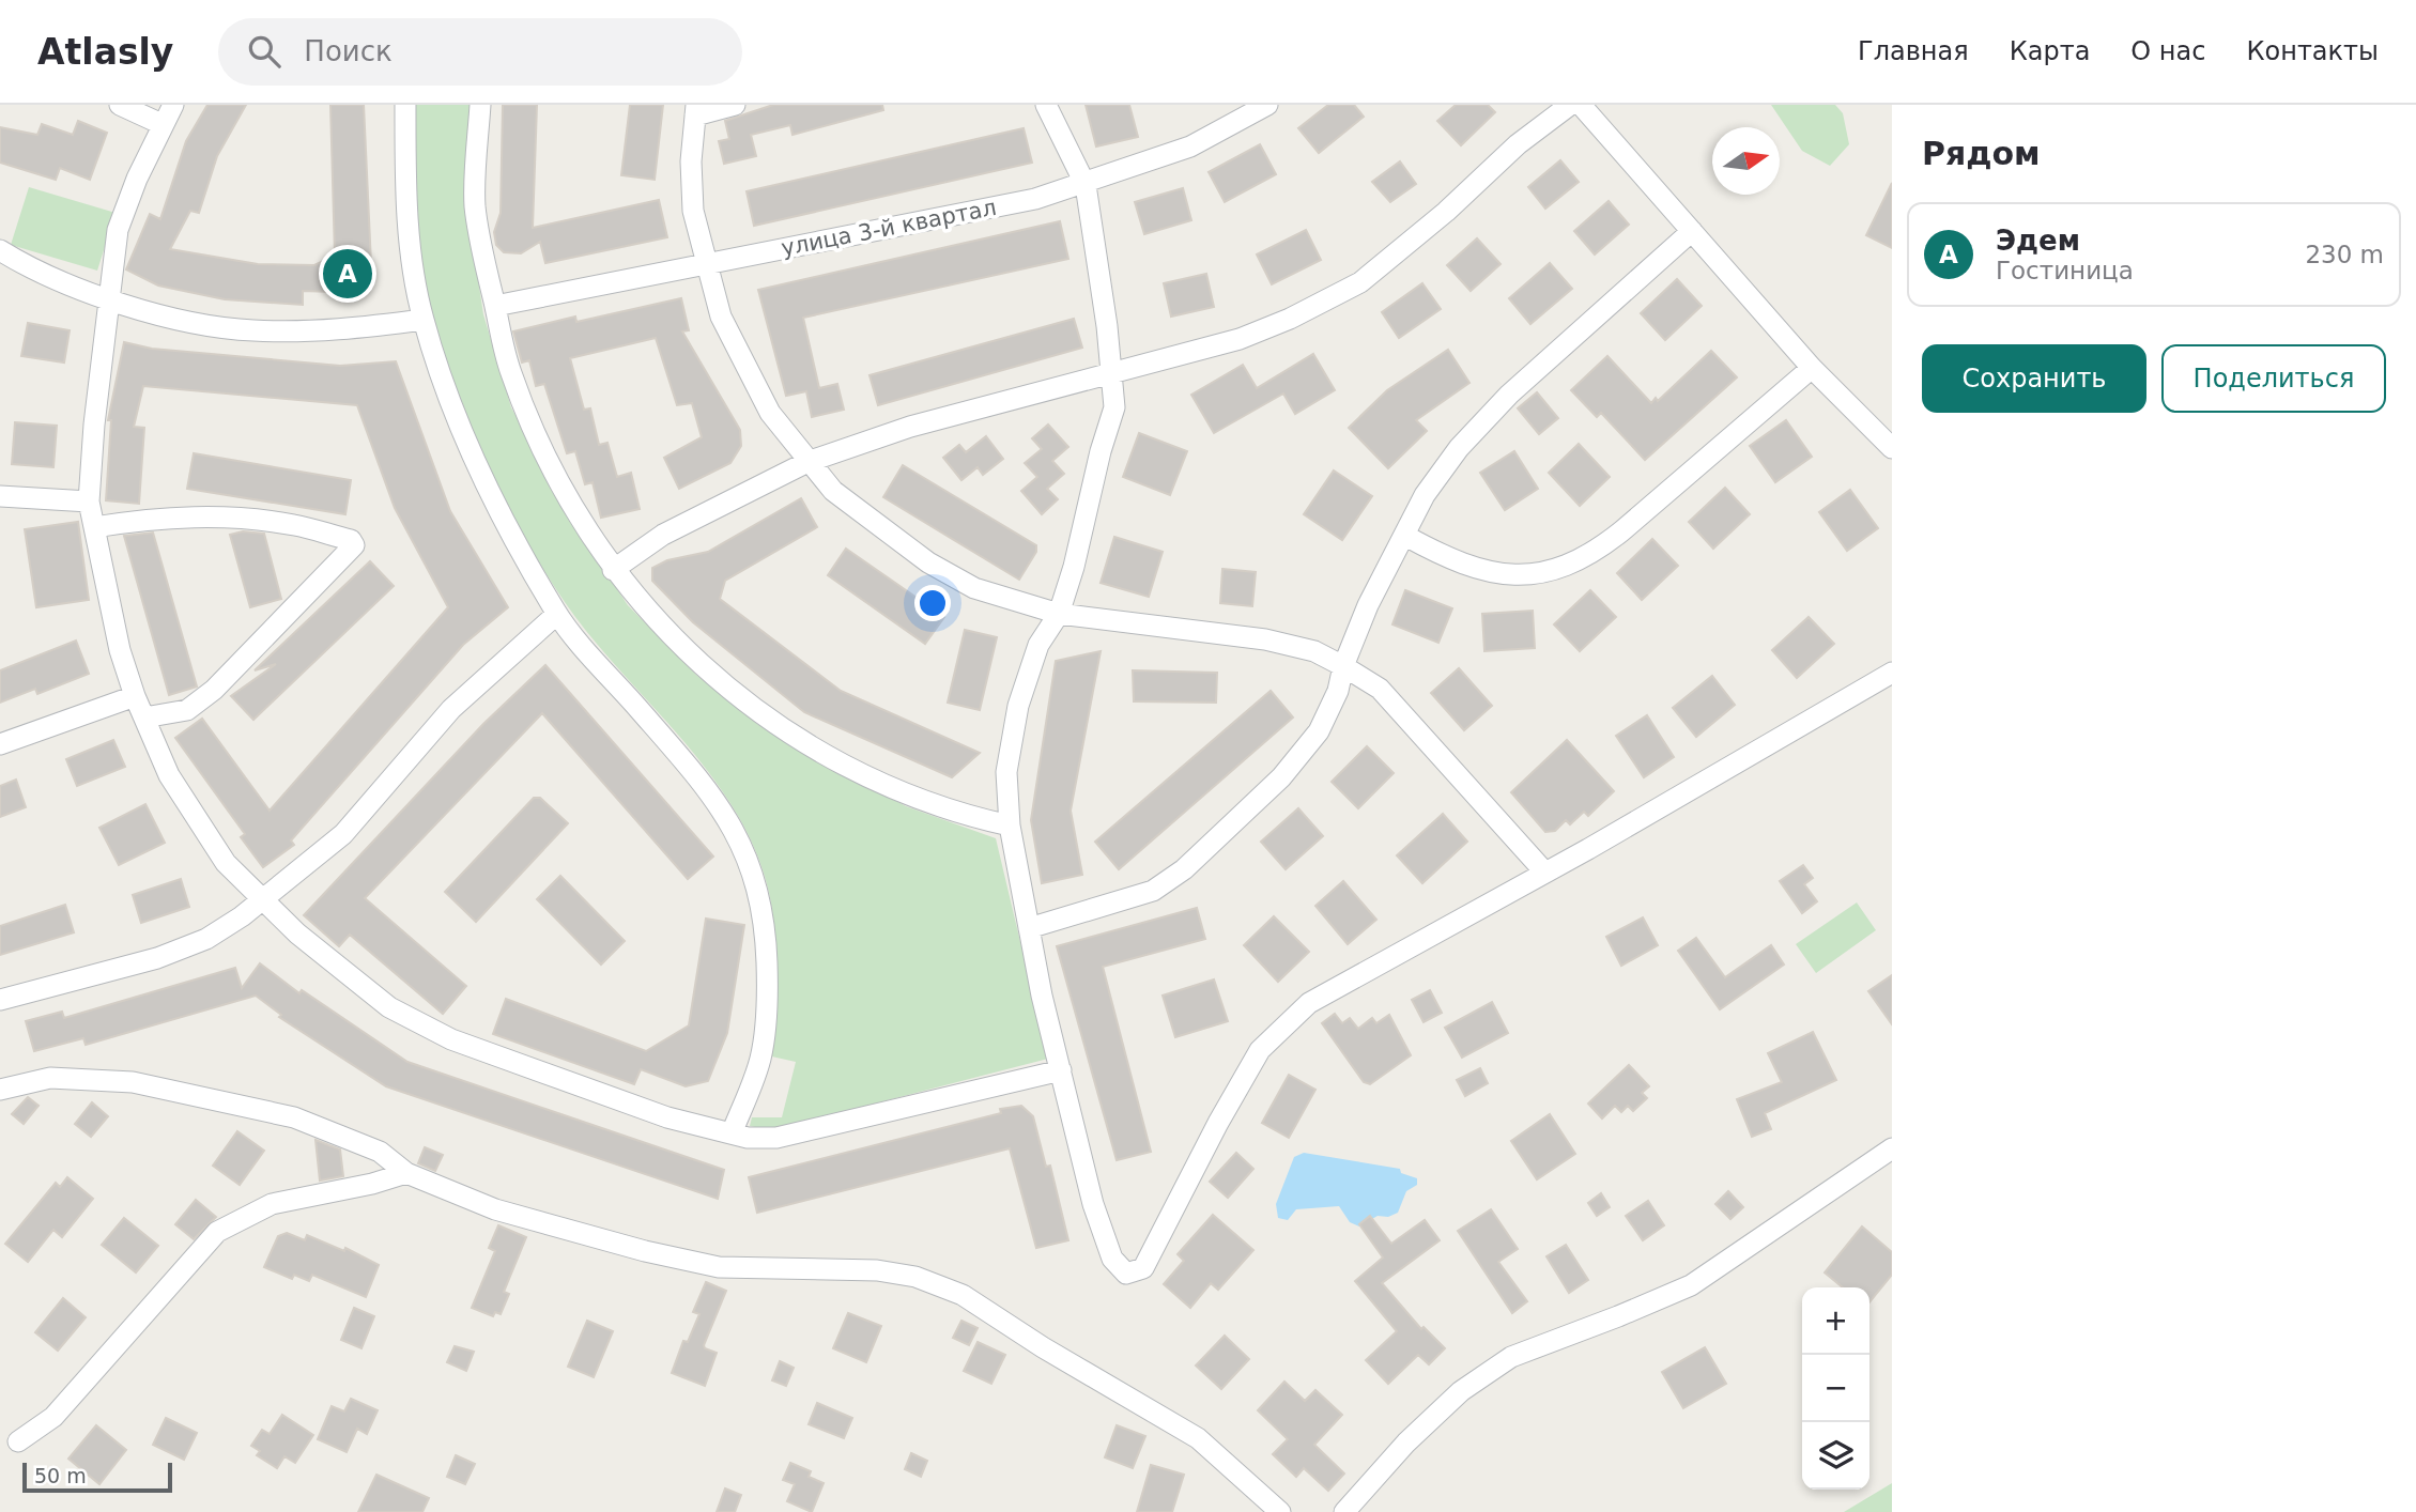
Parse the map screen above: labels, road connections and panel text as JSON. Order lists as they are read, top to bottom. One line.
{"streets":{"street":["улица 3-й квартал"]},"scale_bar":"50 m","north":"right","page":{"header":"Atlasly","search":"Поиск","nav":["Главная","Карта","О нас","Контакты"],"heading":"Рядом","list":[{"mark":"A","name":"Эдем","note":"Гостиница","value":"230 m"}],"pins":"A","buttons":["Сохранить","Поделиться"],"map_buttons":["+","−"],"scale":"50 m"}}
